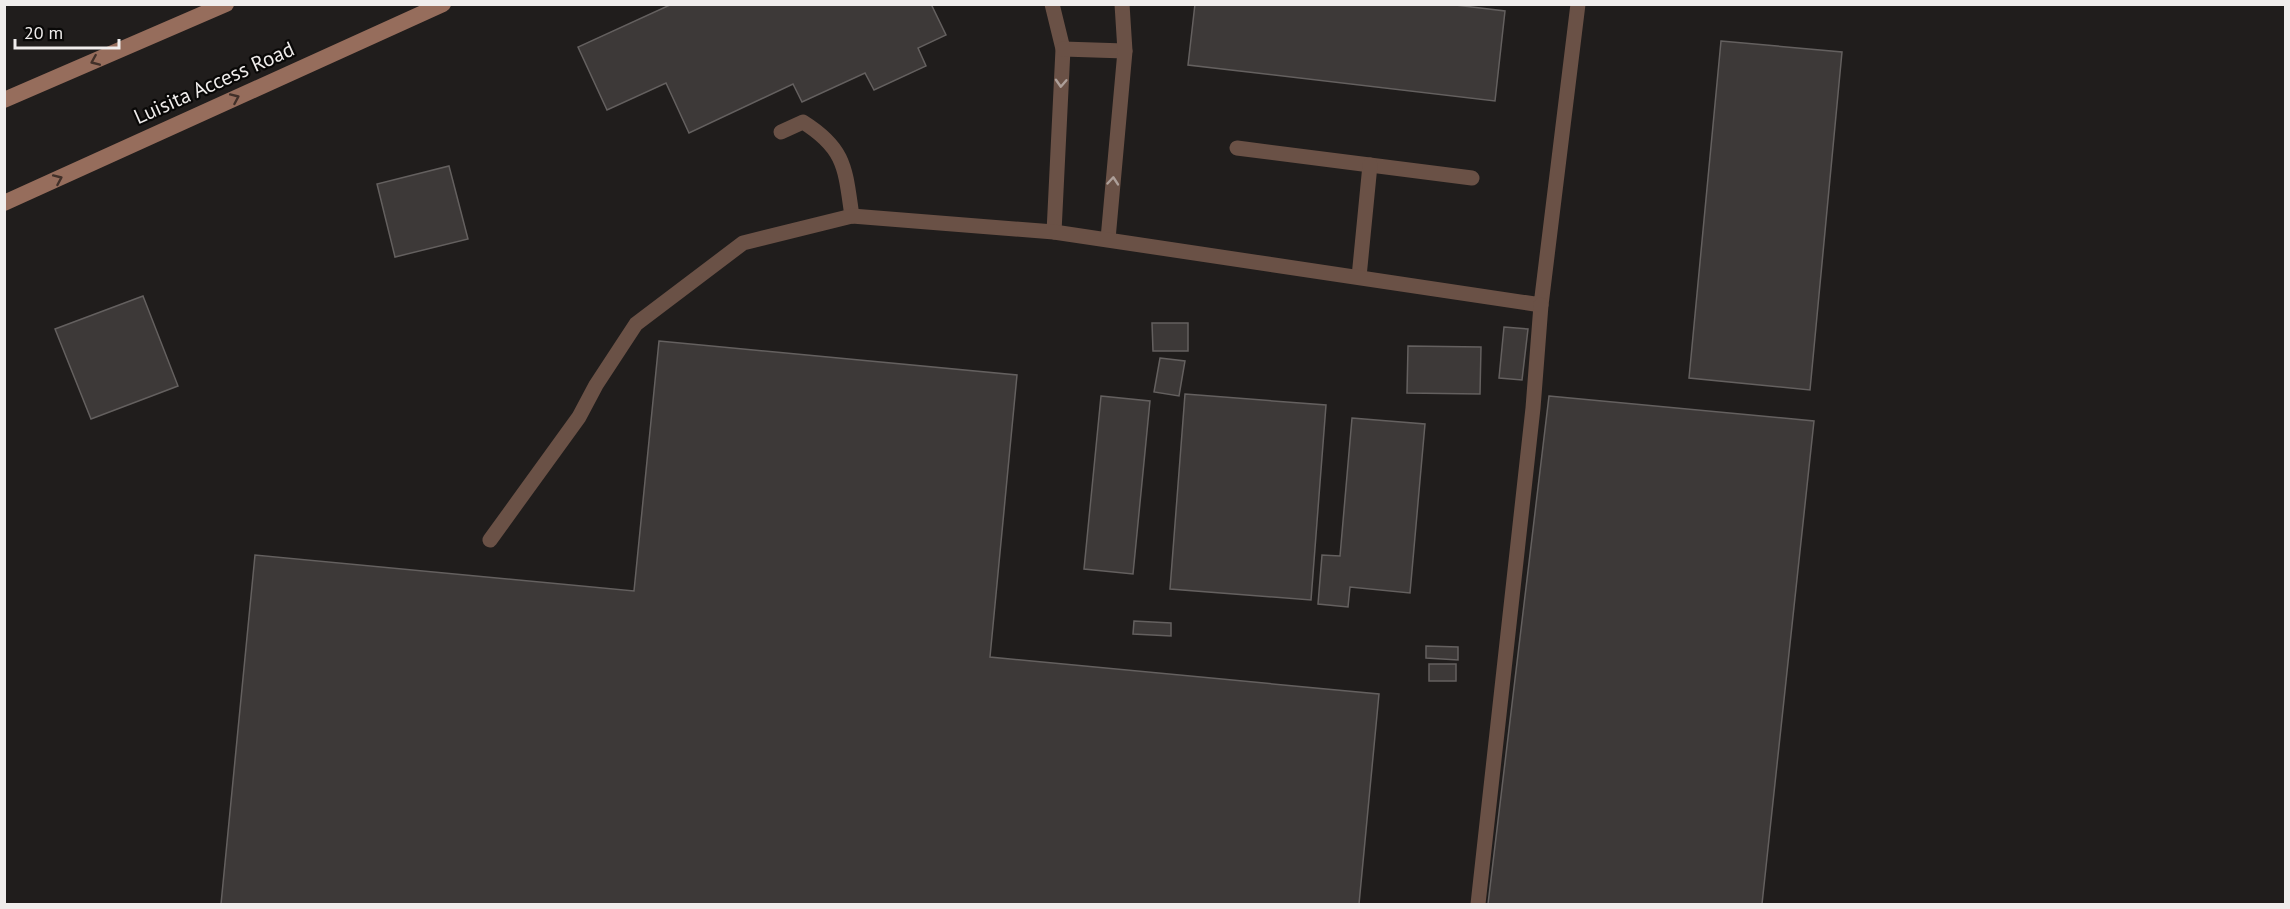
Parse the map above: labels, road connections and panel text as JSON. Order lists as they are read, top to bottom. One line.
{"streets":{"main road":["Luisita Access Road"]},"scale_bar":"20 m"}
